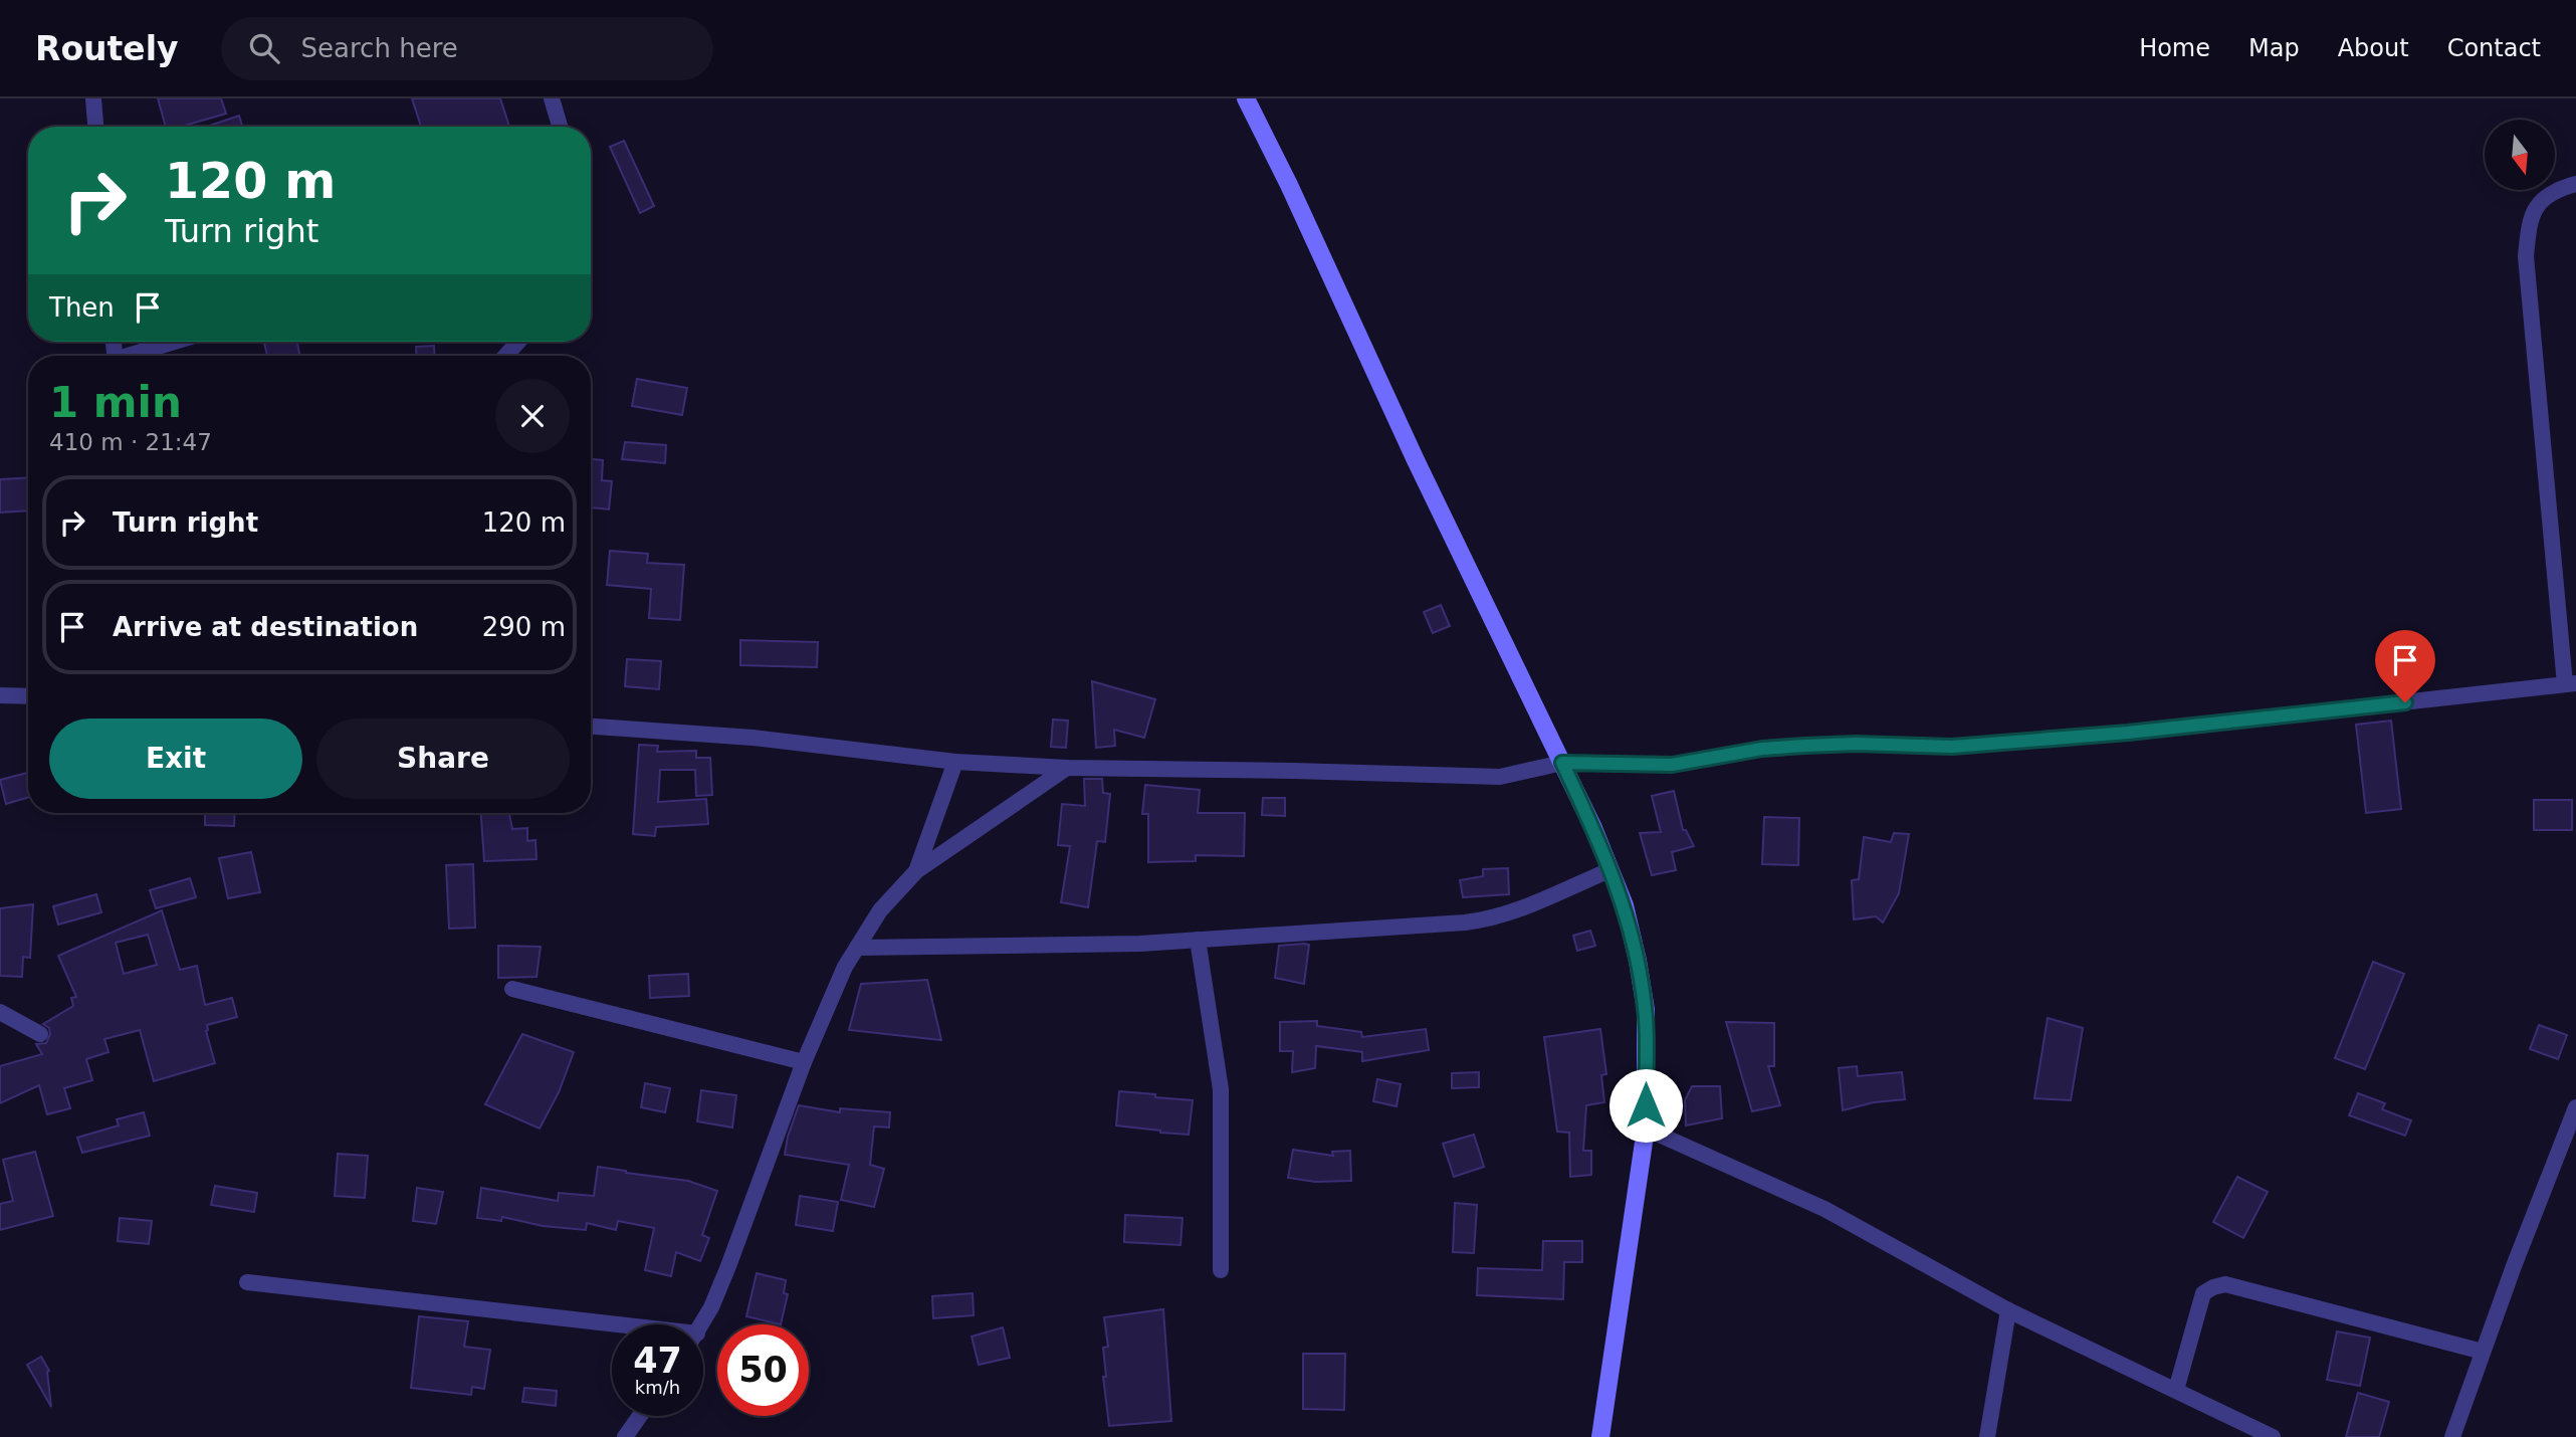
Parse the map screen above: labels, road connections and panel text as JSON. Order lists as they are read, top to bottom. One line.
{"north":"bottom","page":{"header":"Routely","search":"Search here","nav":["Home","Map","About","Contact"],"turn":["120 m","Turn right"],"then":"Then","heading":["1 min","410 m · 21:47"],"list":[{"name":"Turn right","value":"120 m"},{"name":"Arrive at destination","value":"290 m"}],"buttons":["Exit","Share"],"speed":"47 km/h","limit":"50"}}
